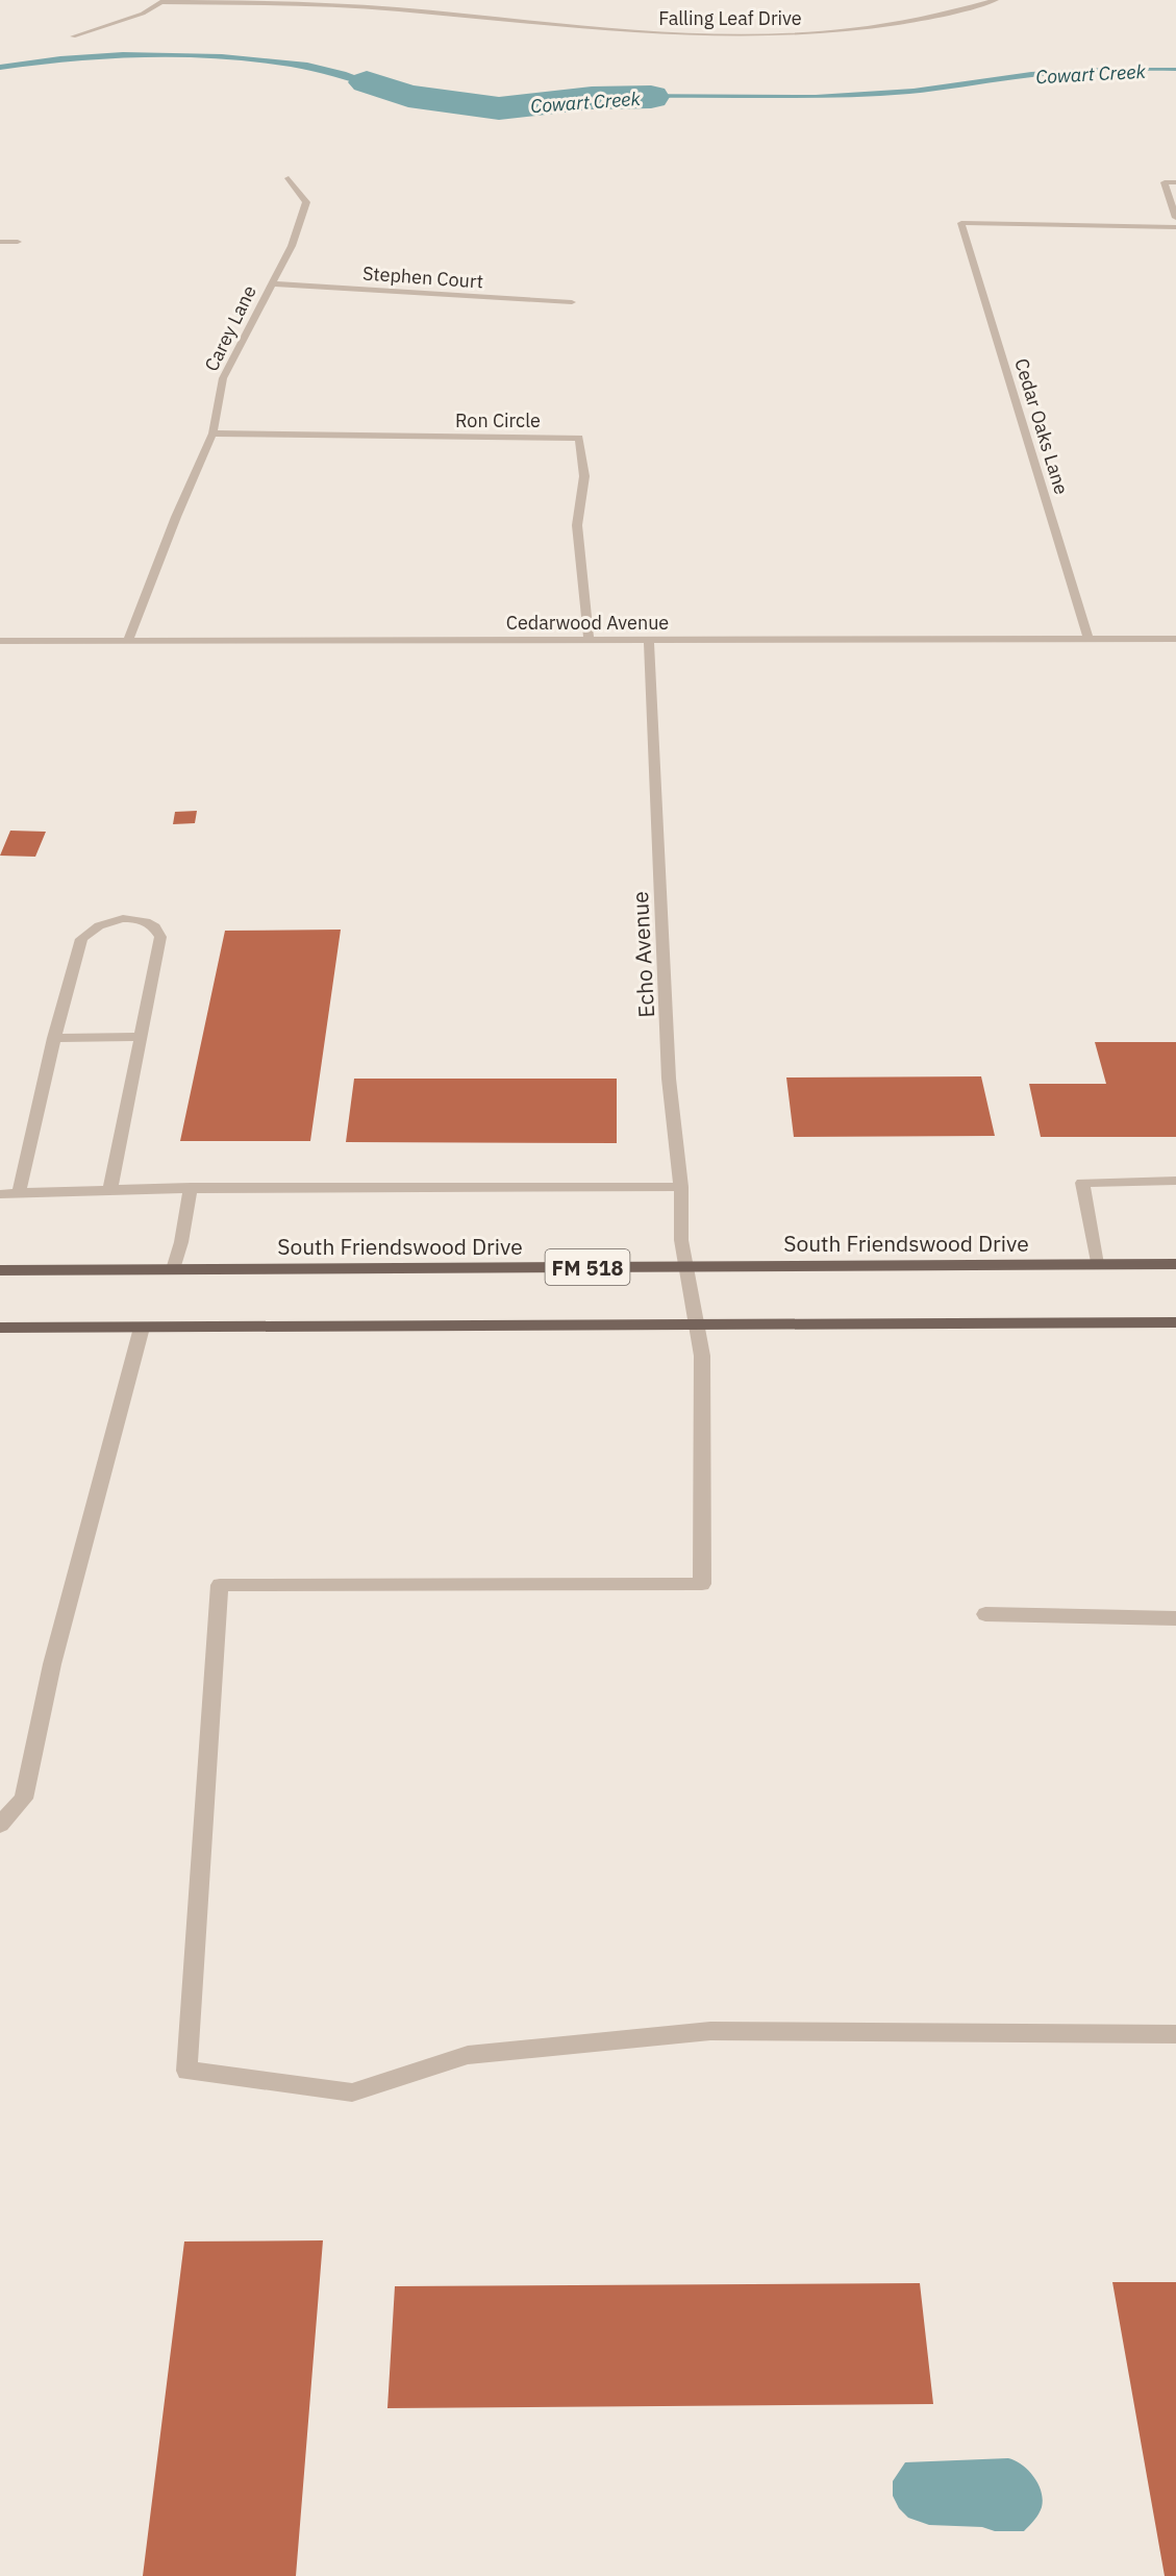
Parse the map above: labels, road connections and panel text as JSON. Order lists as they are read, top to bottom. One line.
{"streets":{"main road":["South Friendswood Drive","FM 518"],"street":["Falling Leaf Drive","Stephen Court","Carey Lane","Ron Circle","Cedar Oaks Lane","Cedarwood Avenue","Echo Avenue"]},"crossings":[["Stephen Court","Carey Lane"],["Carey Lane","Ron Circle"],["Carey Lane","Cedarwood Avenue"],["Ron Circle","Cedarwood Avenue"],["Cedar Oaks Lane","Cedarwood Avenue"],["Cedarwood Avenue","Echo Avenue"],["Echo Avenue","South Friendswood Drive"]],"water":["Cowart Creek"]}
